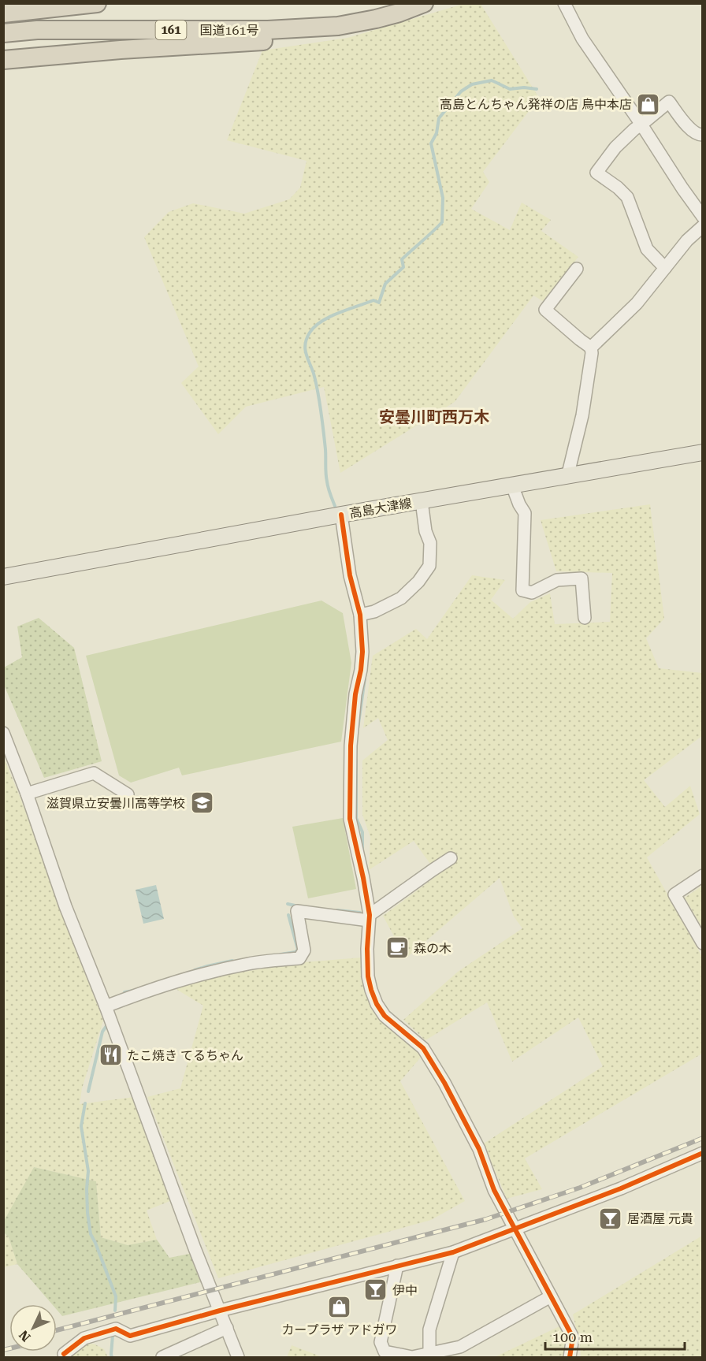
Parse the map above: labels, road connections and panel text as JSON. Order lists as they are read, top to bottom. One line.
{"streets":{"highway":["161","国道161号"],"main road":["高島大津線"]},"districts":["安曇川町西万木"],"places":{"shop":["高島とんちゃん発祥の店 鳥中本店","カープラザ アドガワ"],"school or university":["滋賀県立安曇川高等学校"],"cafe":["森の木"],"restaurant":["たこ焼き てるちゃん"],"bar":["居酒屋 元貴","伊中"]},"scale_bar":"100 m","north":"bottom left"}
